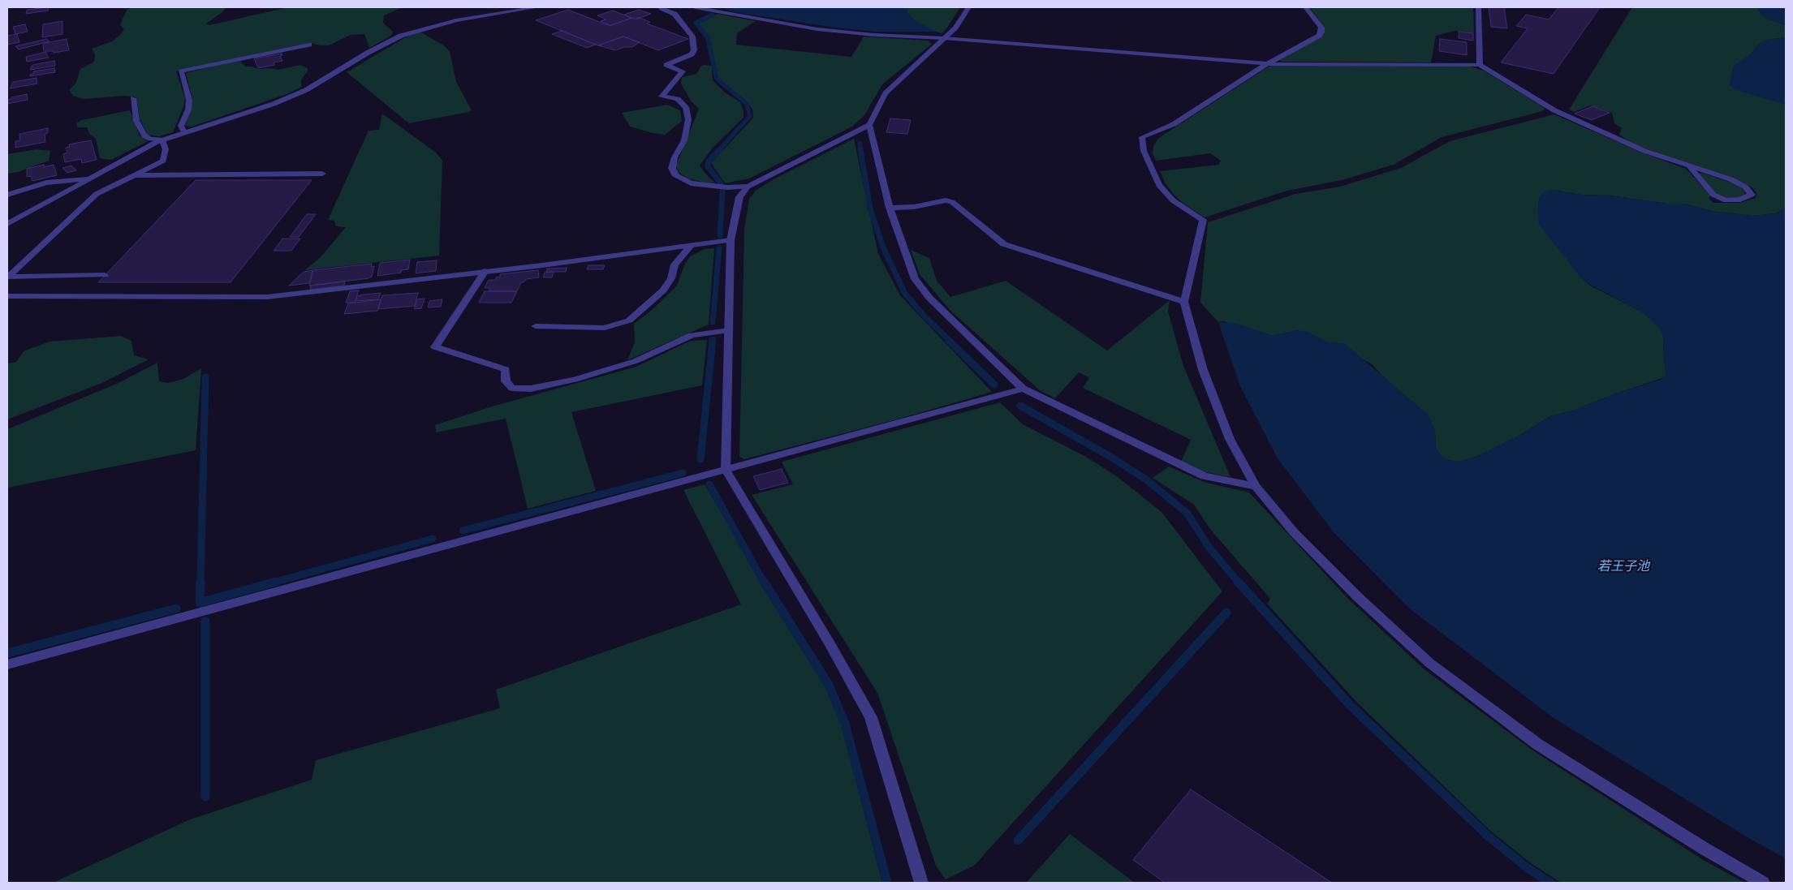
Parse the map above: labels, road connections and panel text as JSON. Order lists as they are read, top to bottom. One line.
{"water":["若王子池"]}
